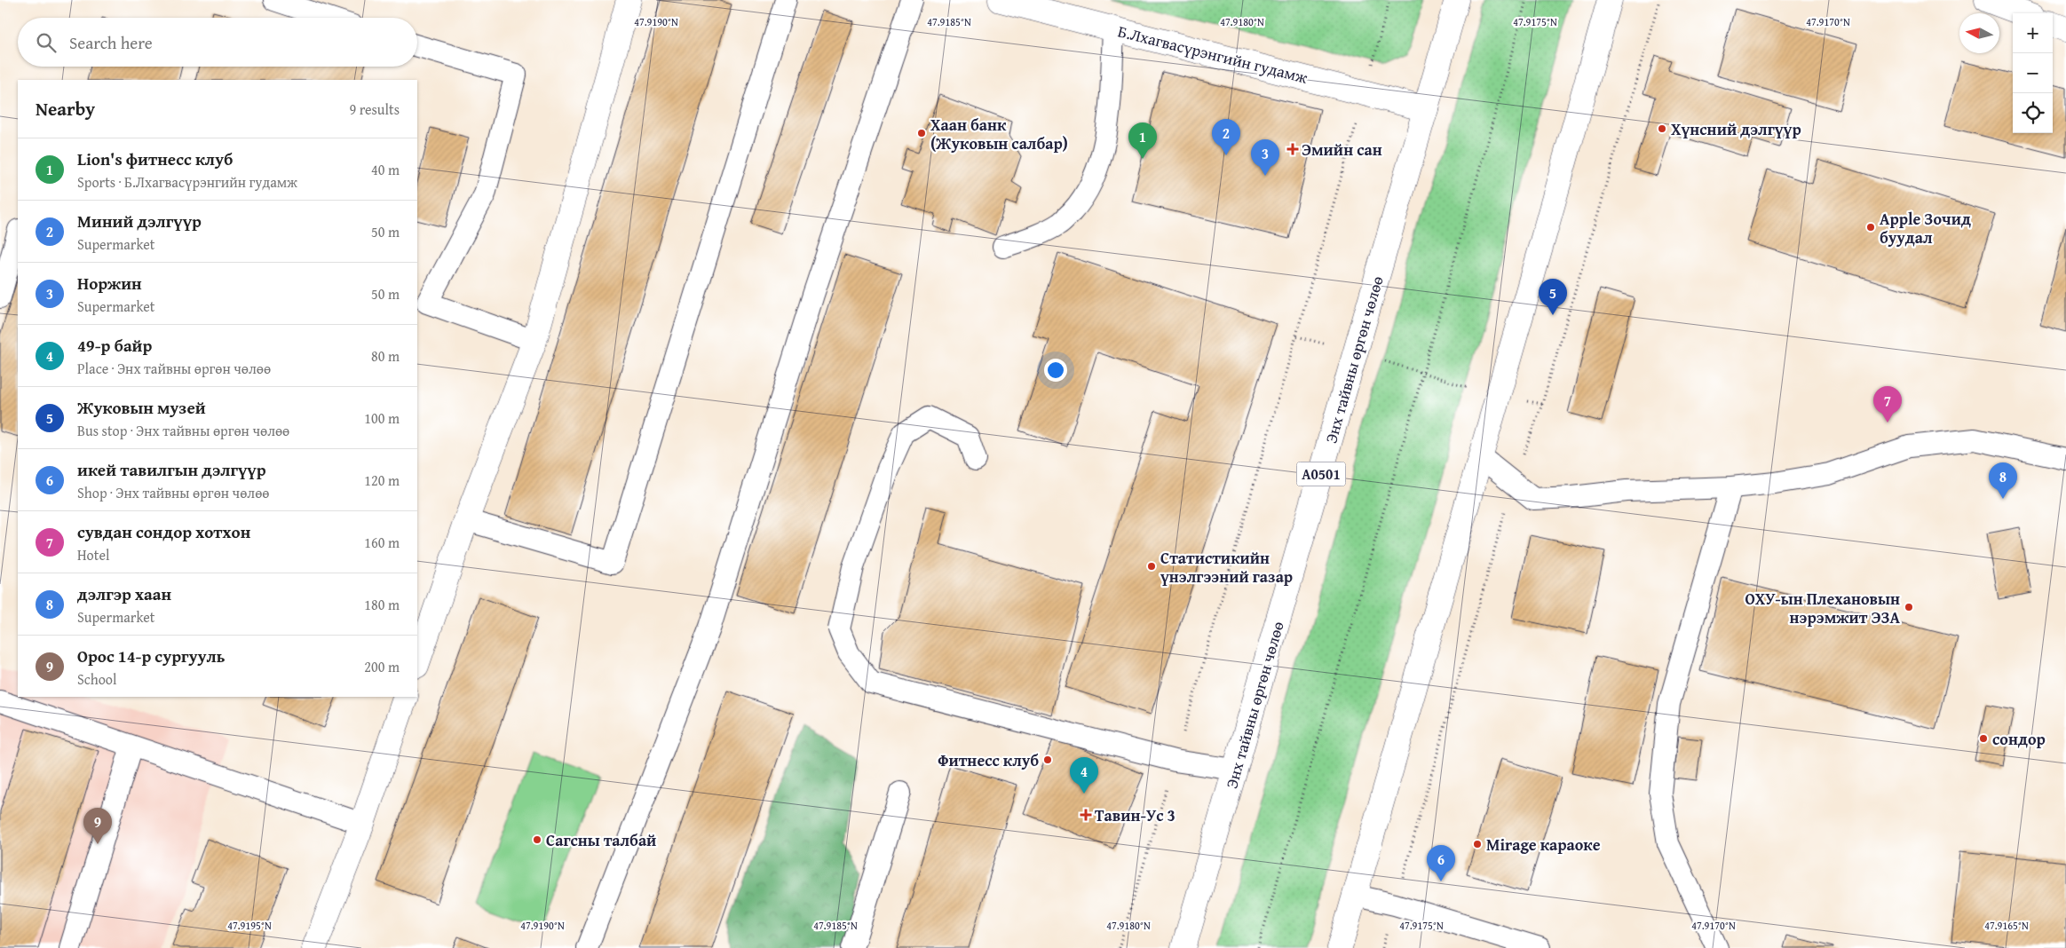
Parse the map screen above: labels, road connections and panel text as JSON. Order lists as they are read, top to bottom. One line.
{"streets":{"main road":["Б.Лхагвасүрэнгийн гудамж","Энх тайвны өргөн чөлөө","A0501"]},"crossings":[["Б.Лхагвасүрэнгийн гудамж","Энх тайвны өргөн чөлөө"]],"places":{"other":["Хүнсний дэлгүүр","Хаан банк (Жуковын салбар)","Apple Зочид буудал","Статистикийн үнэлгээний газар","ОХУ-ын Плехановын нэрэмжит ЭЗА","сондор","Фитнесс клуб","Сагсны талбай","Mirage караоке"],"health":["Эмийн сан","Тавин-Ус 3"]},"north":"left","page":{"map_buttons":["+","−"],"search":"Search here","heading":["Nearby","9 results"],"pins":["2","1","3","5","7","8","4","9","6"],"list":[{"mark":"1","name":"Lion's фитнесс клуб","note":"Sports · Б.Лхагвасүрэнгийн гудамж","value":"40 m"},{"mark":"2","name":"Миний дэлгүүр","note":"Supermarket","value":"50 m"},{"mark":"3","name":"Норжин","note":"Supermarket","value":"50 m"},{"mark":"4","name":"49-р байр","note":"Place · Энх тайвны өргөн чөлөө","value":"80 m"},{"mark":"5","name":"Жуковын музей","note":"Bus stop · Энх тайвны өргөн чөлөө","value":"100 m"},{"mark":"6","name":"икей тавилгын дэлгүүр","note":"Shop · Энх тайвны өргөн чөлөө","value":"120 m"},{"mark":"7","name":"сувдан сондор хотхон","note":"Hotel","value":"160 m"},{"mark":"8","name":"дэлгэр хаан","note":"Supermarket","value":"180 m"},{"mark":"9","name":"Орос 14-р сургууль","note":"School","value":"200 m"}]},"coordinates":["47.9190°N","47.9185°N","47.9180°N","47.9175°N","47.9170°N","47.9195°N","47.9165°N"]}
